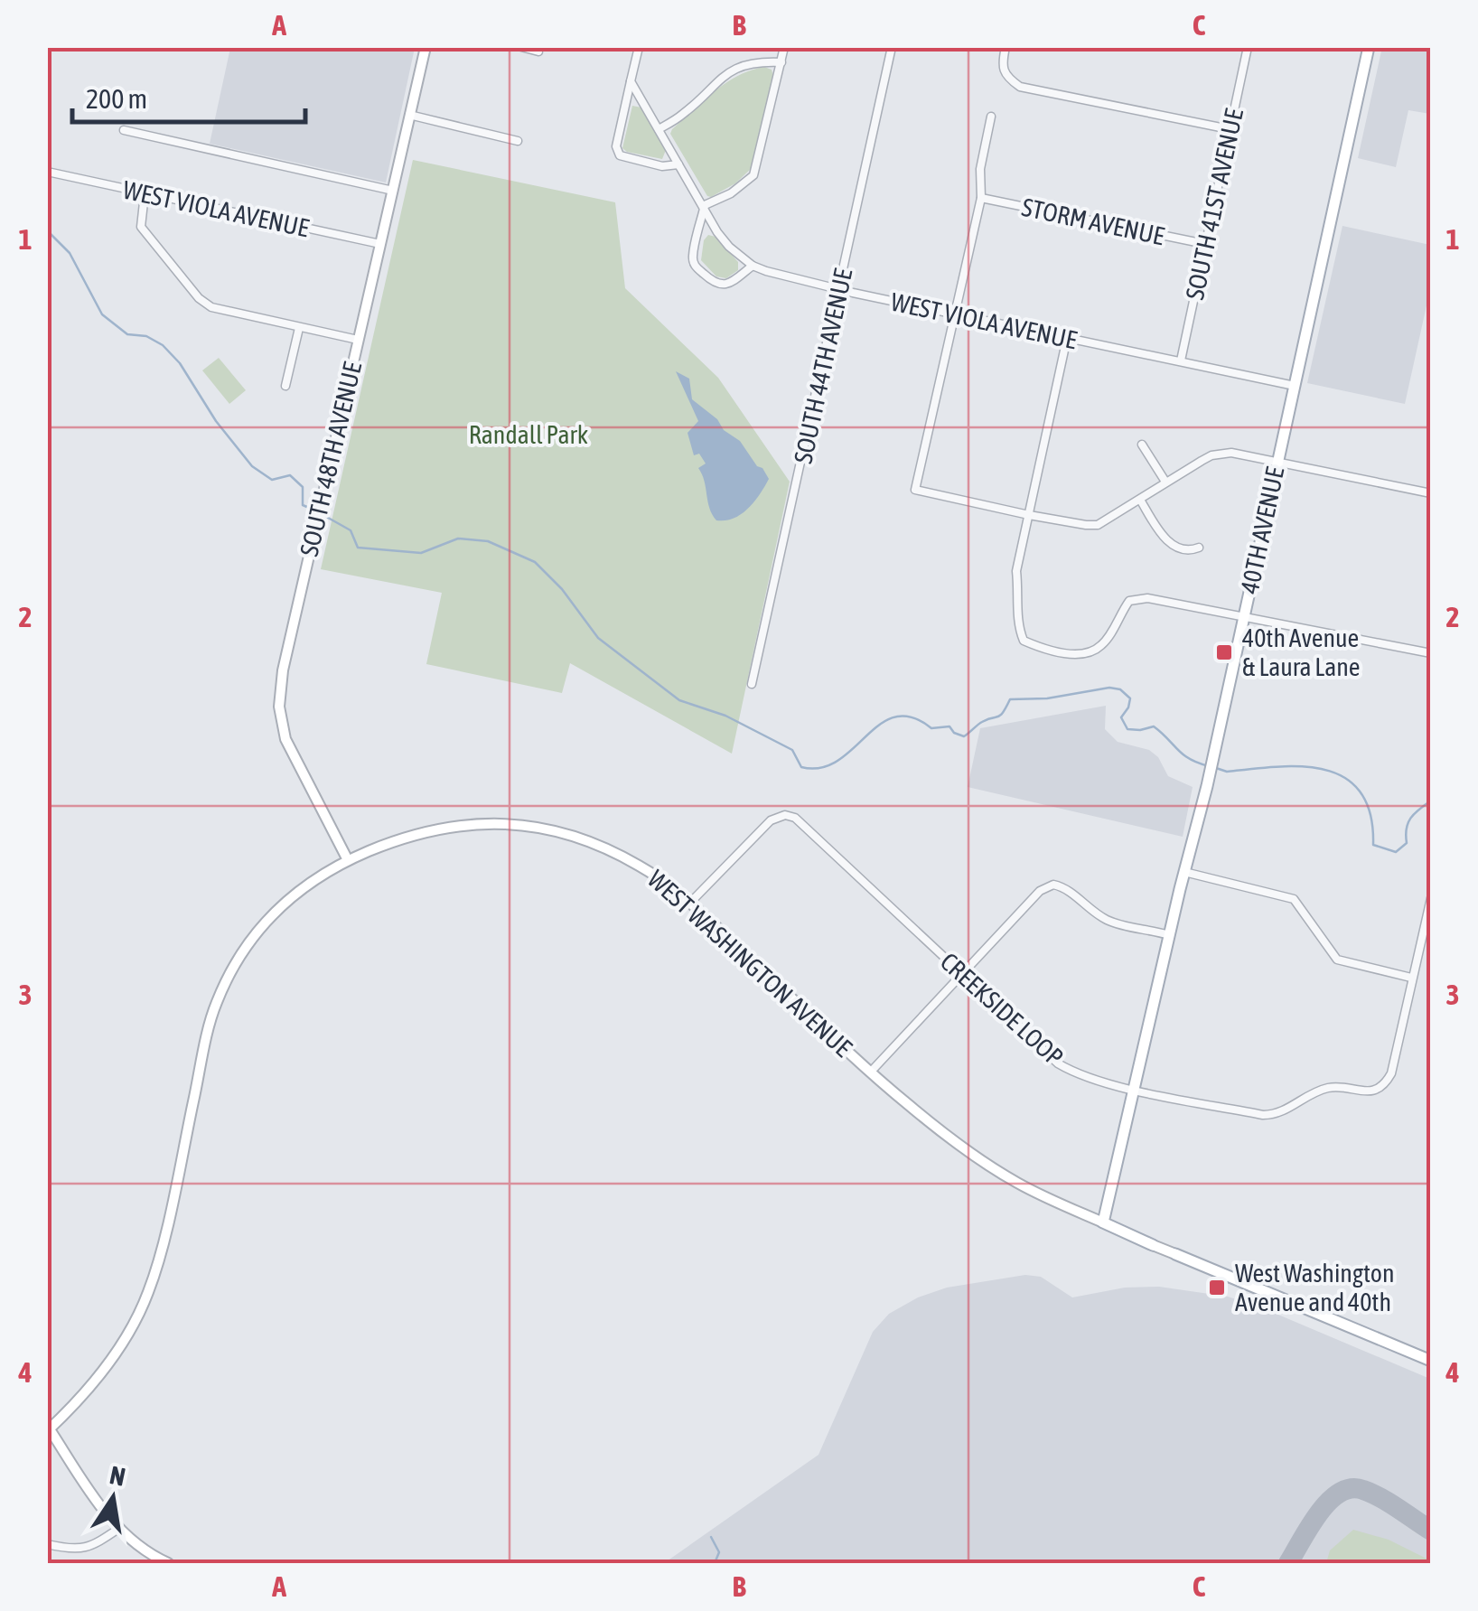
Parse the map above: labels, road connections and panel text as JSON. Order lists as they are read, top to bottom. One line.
{"streets":{"main road":["SOUTH 48TH AVENUE","40TH AVENUE","WEST WASHINGTON AVENUE"],"street":["SOUTH 41ST AVENUE","WEST VIOLA AVENUE","STORM AVENUE","SOUTH 44TH AVENUE","CREEKSIDE LOOP"]},"crossings":[["SOUTH 41ST AVENUE","WEST VIOLA AVENUE"],["SOUTH 41ST AVENUE","STORM AVENUE"],["WEST VIOLA AVENUE","SOUTH 44TH AVENUE"],["WEST VIOLA AVENUE","SOUTH 48TH AVENUE"],["WEST VIOLA AVENUE","40TH AVENUE"],["SOUTH 48TH AVENUE","WEST WASHINGTON AVENUE"],["40TH AVENUE","WEST WASHINGTON AVENUE"],["40TH AVENUE","CREEKSIDE LOOP"],["WEST WASHINGTON AVENUE","CREEKSIDE LOOP"]],"parks":["Randall Park"],"places":{"transit":["40th Avenue & Laura Lane","West Washington Avenue and 40th"]},"scale_bar":"200 m","north":"top","grid":{"columns":["A","B","C"],"rows":["1","2","3","4"]}}
